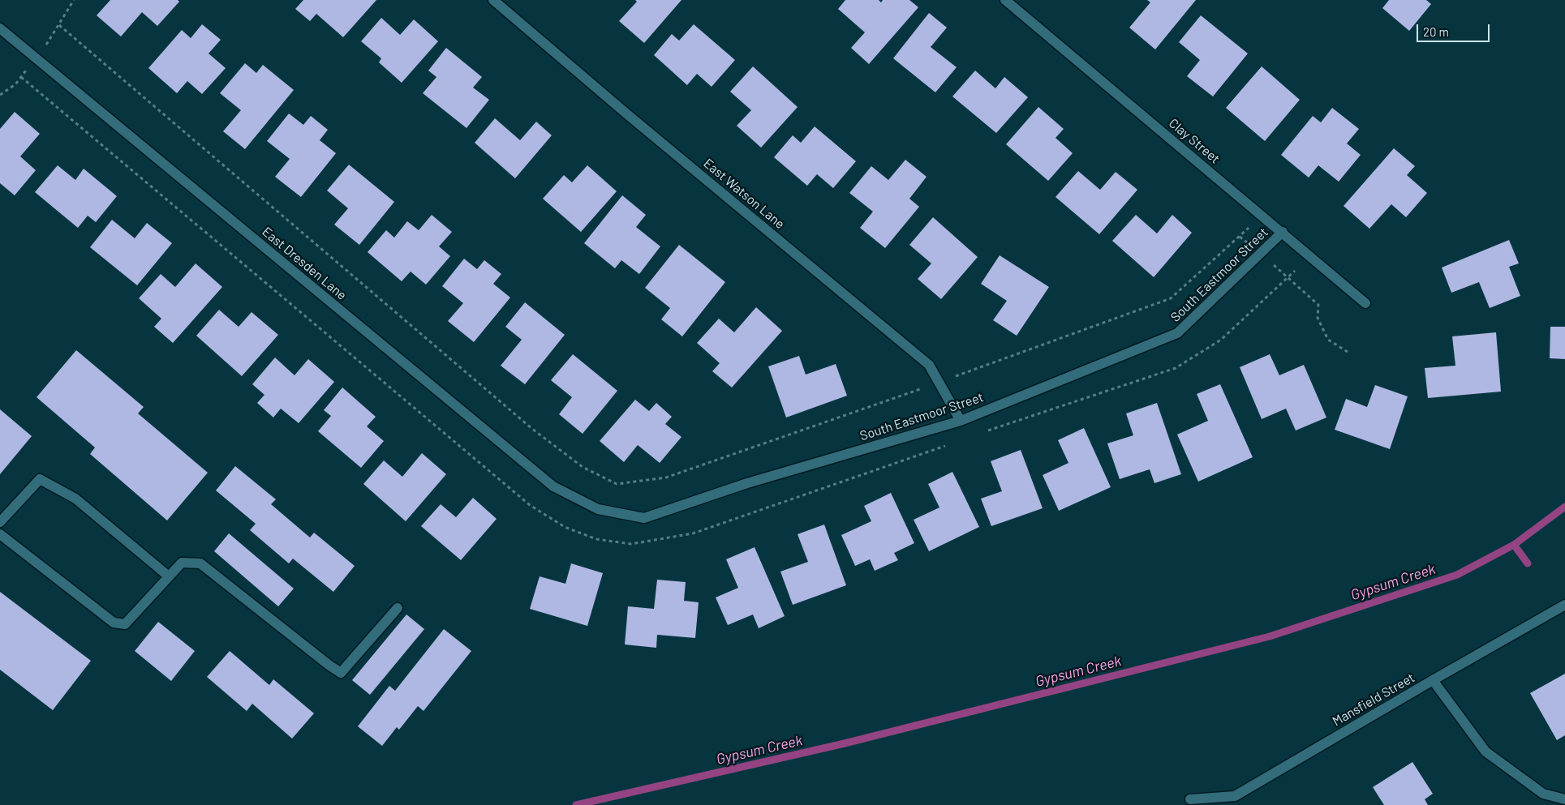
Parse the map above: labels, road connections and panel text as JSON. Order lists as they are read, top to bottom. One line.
{"streets":{"street":["Clay Street","East Watson Lane","East Dresden Lane","South Eastmoor Street","Mansfield Street"]},"crossings":[["Clay Street","South Eastmoor Street"],["East Watson Lane","South Eastmoor Street"],["East Dresden Lane","South Eastmoor Street"]],"water":["Gypsum Creek"],"scale_bar":"20 m"}
